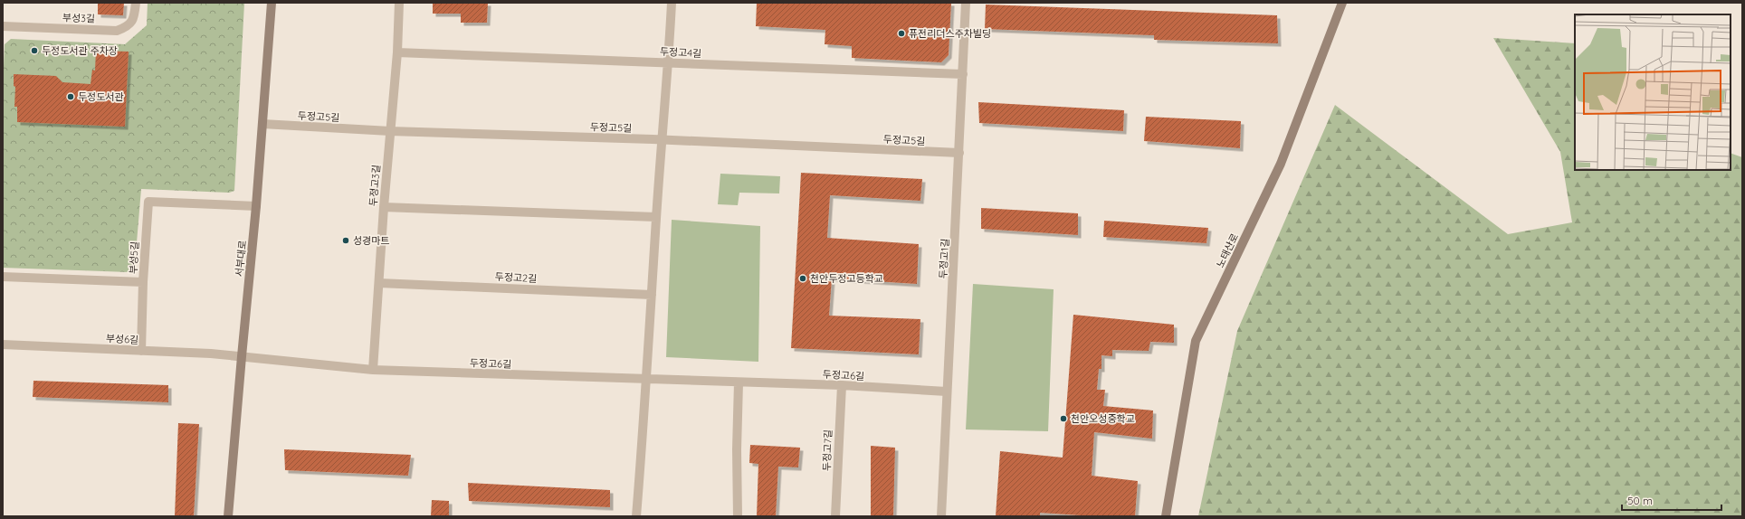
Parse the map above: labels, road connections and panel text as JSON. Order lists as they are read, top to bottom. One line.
{"streets":{"street":["부성3길","두정고4길","두정고5길","두정고3길","노태산로","부성5길","서부대로","두정고1길","두정고2길","부성6길","두정고6길","두정고7길"]},"crossings":[["두정고4길","두정고3길"],["두정고4길","두정고1길"],["두정고5길","두정고3길"],["두정고5길","서부대로"],["두정고5길","두정고1길"],["두정고3길","두정고2길"],["두정고3길","두정고6길"],["부성5길","서부대로"],["서부대로","부성6길"],["서부대로","두정고6길"],["두정고1길","두정고6길"],["부성6길","두정고6길"],["두정고6길","두정고7길"]],"places":["퓨전리더스주차빌딩","두정도서관 주차장","두정도서관","성경마트","천안두정고등학교","천안오성중학교"],"scale_bar":"50 m"}
